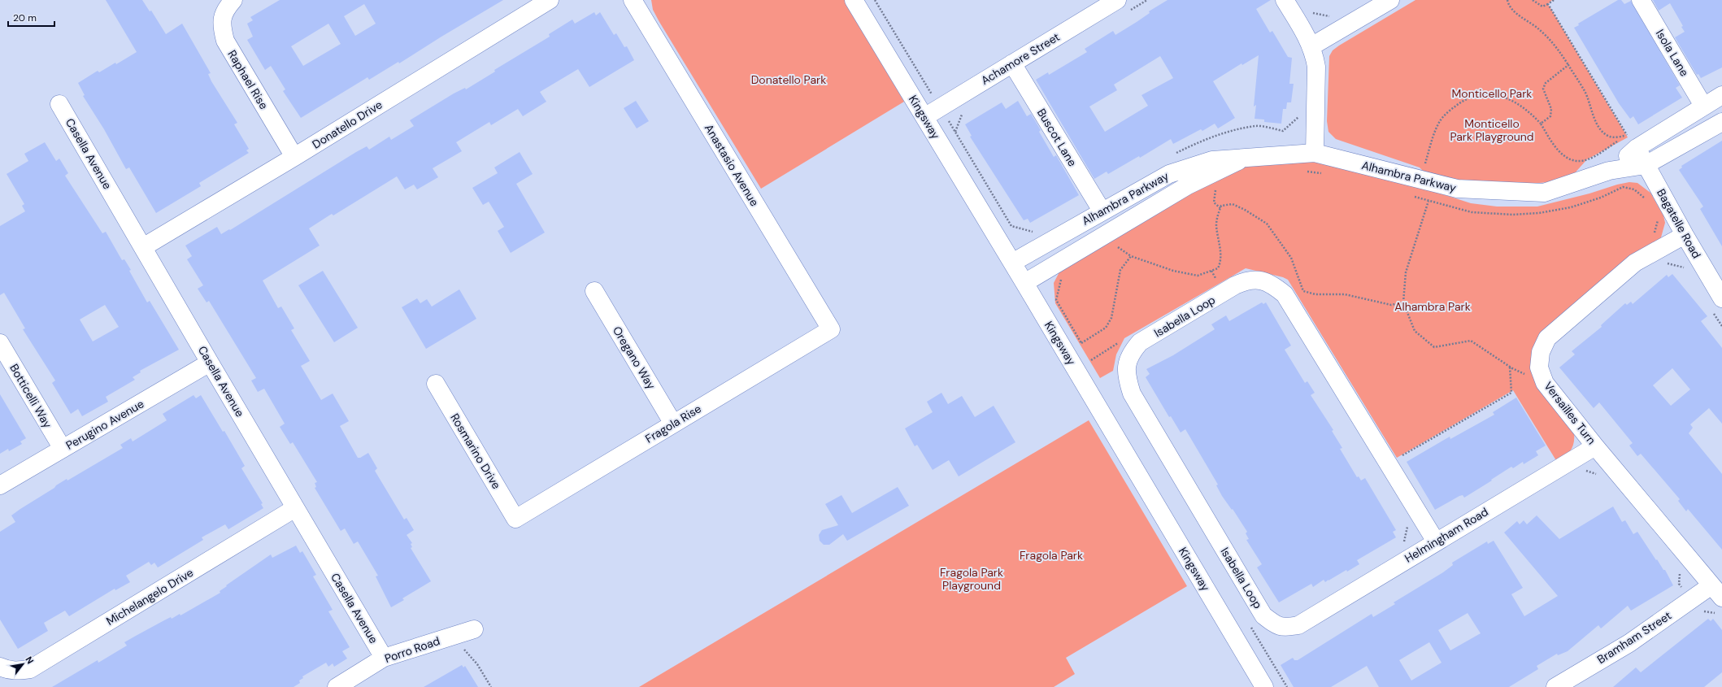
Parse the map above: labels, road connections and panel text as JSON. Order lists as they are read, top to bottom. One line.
{"streets":{"street":["Isola Lane","Achamore Street","Raphael Rise","Kingsway","Donatello Drive","Buscot Lane","Casella Avenue","Anastasio Avenue","Alhambra Parkway","Bagatelle Road","Isabella Loop","Oregano Way","Botticelli Way","Versailles Turn","Fragola Rise","Perugino Avenue","Rosmarino Drive","Helmingham Road","Michelangelo Drive","Bramham Street","Porro Road"]},"crossings":[["Isola Lane","Alhambra Parkway"],["Achamore Street","Kingsway"],["Achamore Street","Buscot Lane"],["Raphael Rise","Donatello Drive"],["Kingsway","Alhambra Parkway"],["Donatello Drive","Casella Avenue"],["Buscot Lane","Alhambra Parkway"],["Casella Avenue","Perugino Avenue"],["Casella Avenue","Michelangelo Drive"],["Casella Avenue","Porro Road"],["Anastasio Avenue","Fragola Rise"],["Alhambra Parkway","Bagatelle Road"],["Bagatelle Road","Versailles Turn"],["Isabella Loop","Helmingham Road"],["Oregano Way","Fragola Rise"],["Botticelli Way","Perugino Avenue"],["Versailles Turn","Helmingham Road"],["Versailles Turn","Bramham Street"],["Fragola Rise","Rosmarino Drive"]],"parks":["Donatello Park","Monticello Park","Monticello Park Playground","Alhambra Park","Fragola Park","Fragola Park Playground"],"scale_bar":"20 m","north":"top right"}
